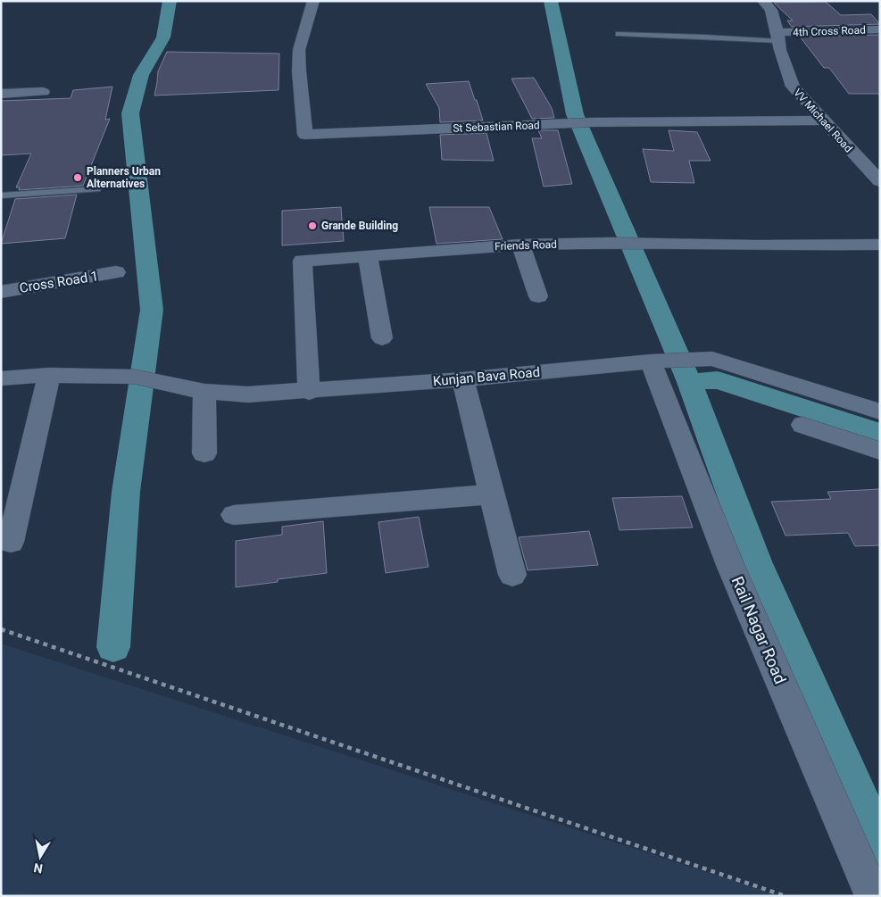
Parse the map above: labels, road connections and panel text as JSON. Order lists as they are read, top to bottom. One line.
{"streets":{"street":["4th Cross Road","VV Michael Road","St Sebastian Road","Friends Road","Cross Road 1","Kunjan Bava Road","Rail Nagar Road"]},"crossings":[["4th Cross Road","VV Michael Road"],["VV Michael Road","St Sebastian Road"],["Friends Road","Kunjan Bava Road"],["Kunjan Bava Road","Rail Nagar Road"]],"places":["Planners Urban Alternatives","Grande Building"],"north":"bottom"}
